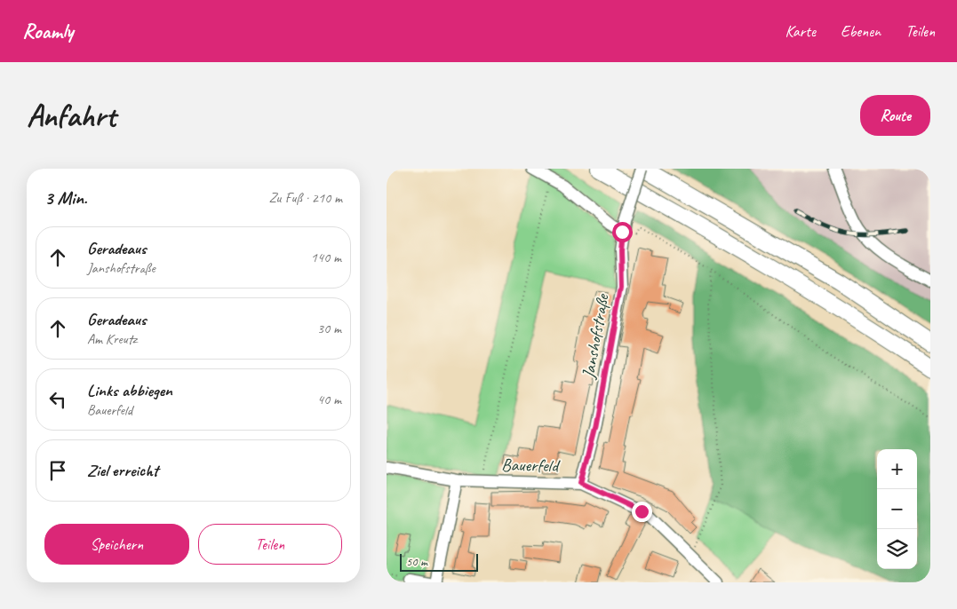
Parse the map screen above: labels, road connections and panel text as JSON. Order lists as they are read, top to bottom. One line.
{"streets":{"street":["Janshofstraße","Bauerfeld"]},"crossings":[["Janshofstraße","Bauerfeld"]],"scale_bar":"50 m","page":{"header":"Roamly","nav":["Karte","Ebenen","Teilen"],"buttons":["Route",["Speichern","Teilen"]],"title":"Anfahrt","heading":["3 Min.","Zu Fuß · 210 m"],"list":[["Geradeaus","Janshofstraße","140 m"],["Geradeaus","Am Kreutz","30 m"],["Links abbiegen","Bauerfeld","40 m"],"Ziel erreicht"],"map_buttons":["+","−"],"scale":"50 m"}}
